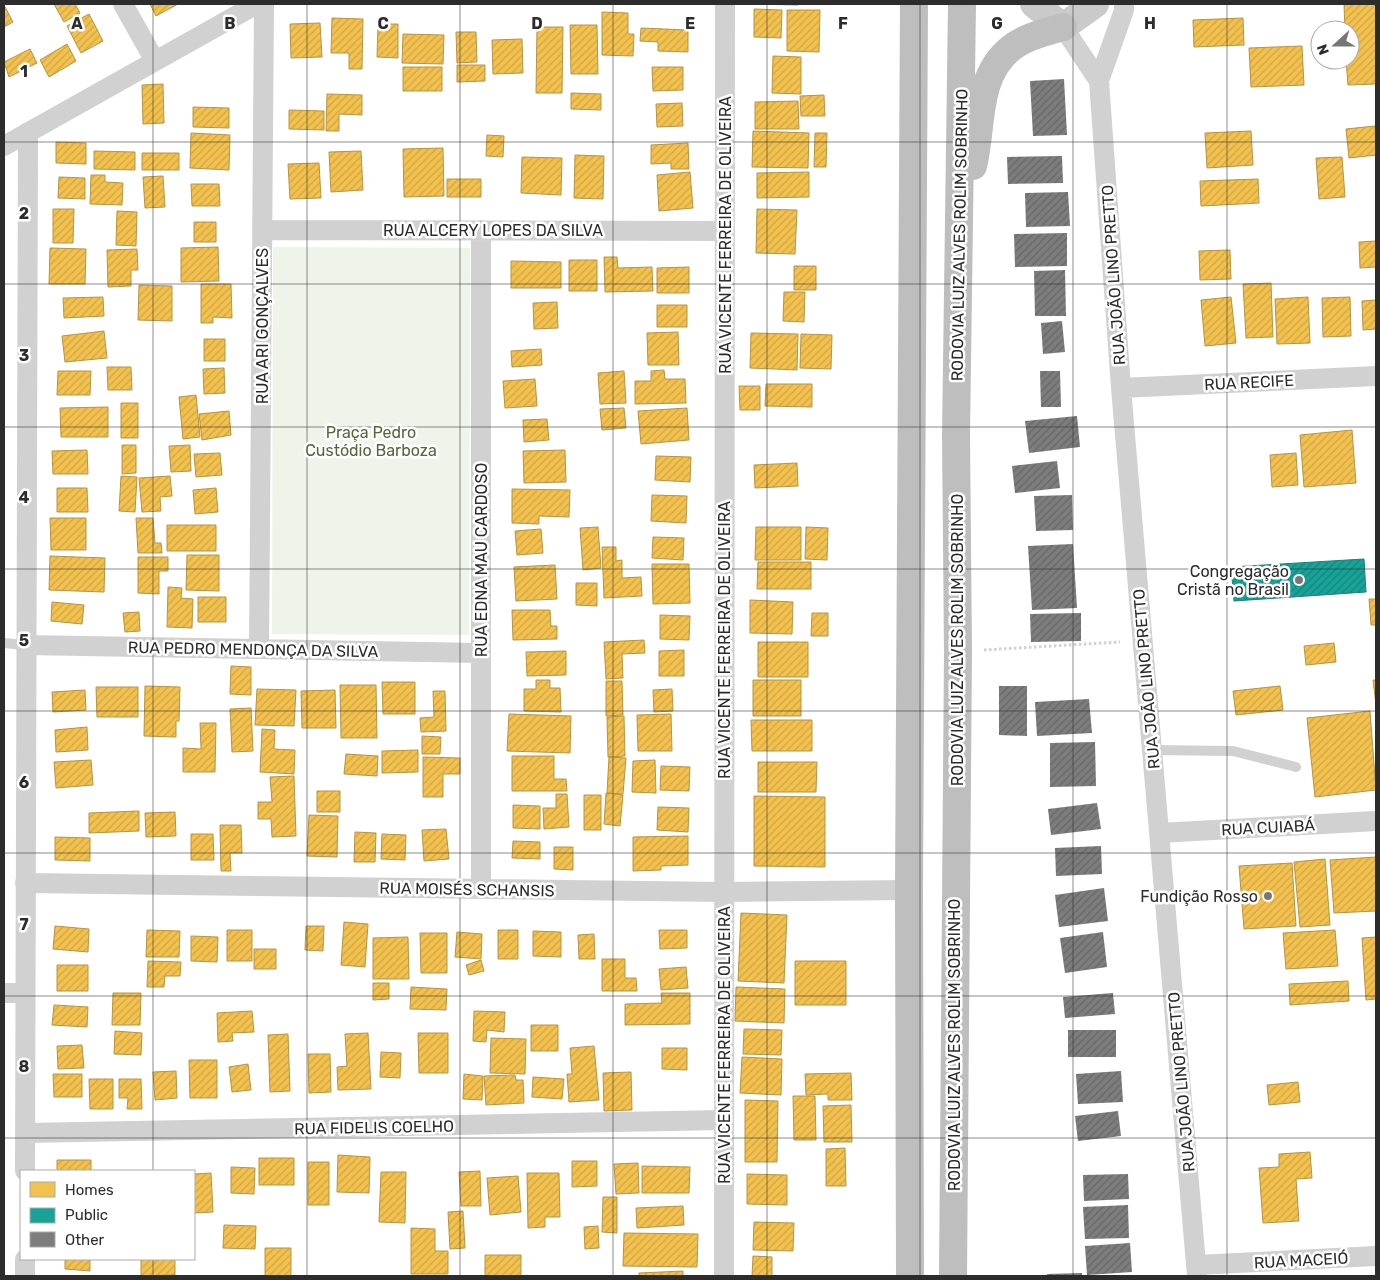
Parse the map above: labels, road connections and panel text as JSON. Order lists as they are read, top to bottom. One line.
{"streets":{"highway":["RODOVIA LUIZ ALVES ROLIM SOBRINHO"],"street":["RUA ALCERY LOPES DA SILVA","RUA VICENTE FERREIRA DE OLIVEIRA","RUA JOÃO LINO PRETTO","RUA ARI GONÇALVES","RUA RECIFE","RUA EDNA MAU CARDOSO","RUA PEDRO MENDONÇA DA SILVA","RUA CUIABÁ","RUA MOISÉS SCHANSIS","RUA FIDELIS COELHO","RUA MACEIÓ"]},"crossings":[["RUA ALCERY LOPES DA SILVA","RUA VICENTE FERREIRA DE OLIVEIRA"],["RUA ALCERY LOPES DA SILVA","RUA ARI GONÇALVES"],["RUA ALCERY LOPES DA SILVA","RUA EDNA MAU CARDOSO"],["RUA VICENTE FERREIRA DE OLIVEIRA","RUA MOISÉS SCHANSIS"],["RUA VICENTE FERREIRA DE OLIVEIRA","RUA FIDELIS COELHO"],["RUA JOÃO LINO PRETTO","RUA RECIFE"],["RUA JOÃO LINO PRETTO","RUA CUIABÁ"],["RUA JOÃO LINO PRETTO","RUA MACEIÓ"],["RUA ARI GONÇALVES","RUA PEDRO MENDONÇA DA SILVA"],["RUA EDNA MAU CARDOSO","RUA PEDRO MENDONÇA DA SILVA"],["RUA EDNA MAU CARDOSO","RUA MOISÉS SCHANSIS"]],"parks":["Praça Pedro Custódio Barboza"],"places":["Congregação Cristã no Brasil","Fundição Rosso"],"legend":["Homes","Public","Other"],"north":"left","grid":{"columns":["A","B","C","D","E","F","G","H"],"rows":["1","2","3","4","5","6","7","8"]}}
